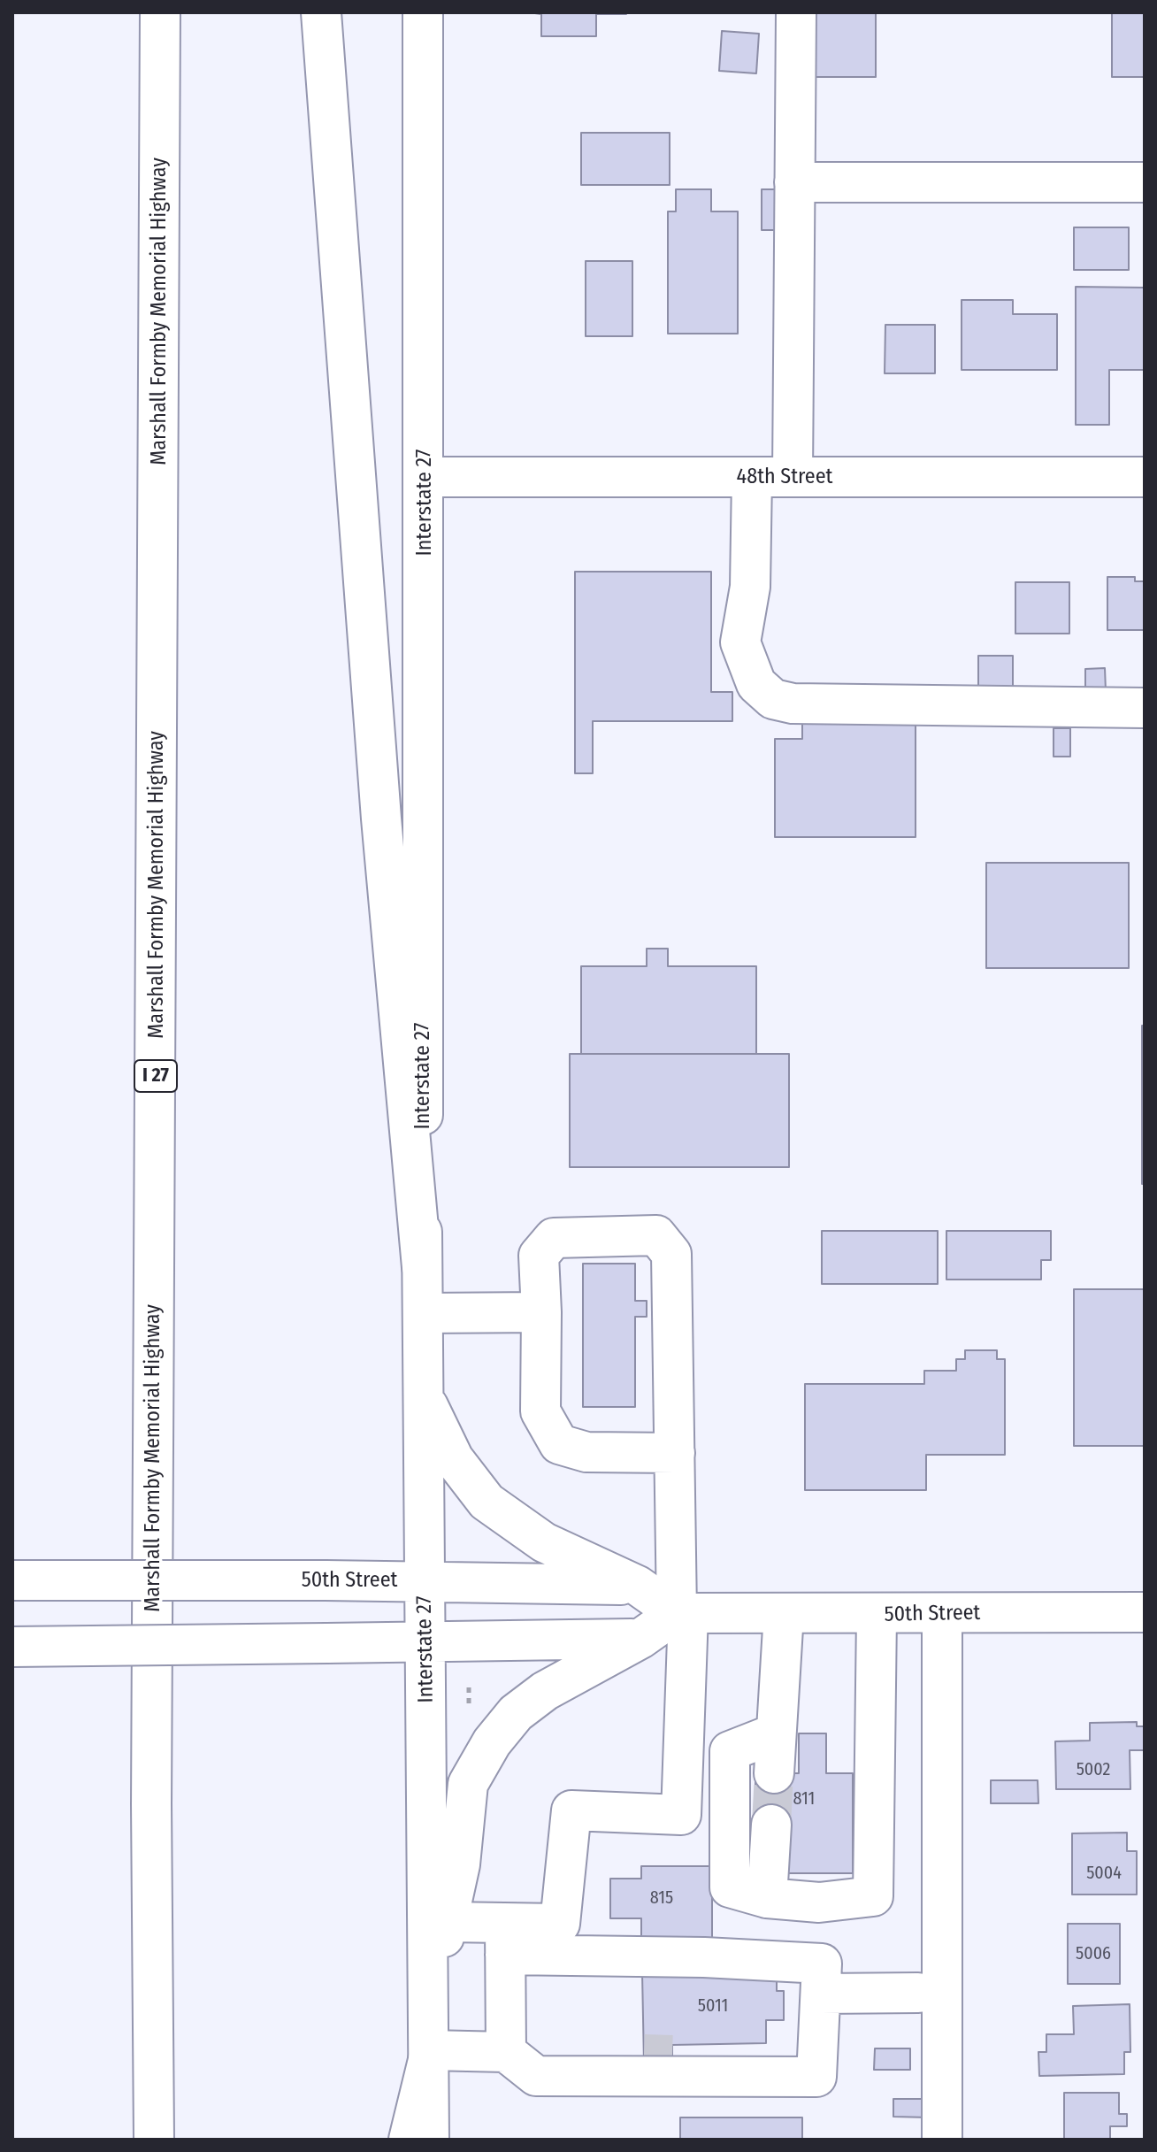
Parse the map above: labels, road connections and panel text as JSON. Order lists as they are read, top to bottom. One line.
{"streets":{"main road":["Marshall Formby Memorial Highway","48th Street","Interstate 27","I 27","50th Street"]},"crossings":[["48th Street","Interstate 27"],["Interstate 27","50th Street"]],"house_numbers":["5002","811","5004","815","5006","5011"]}
